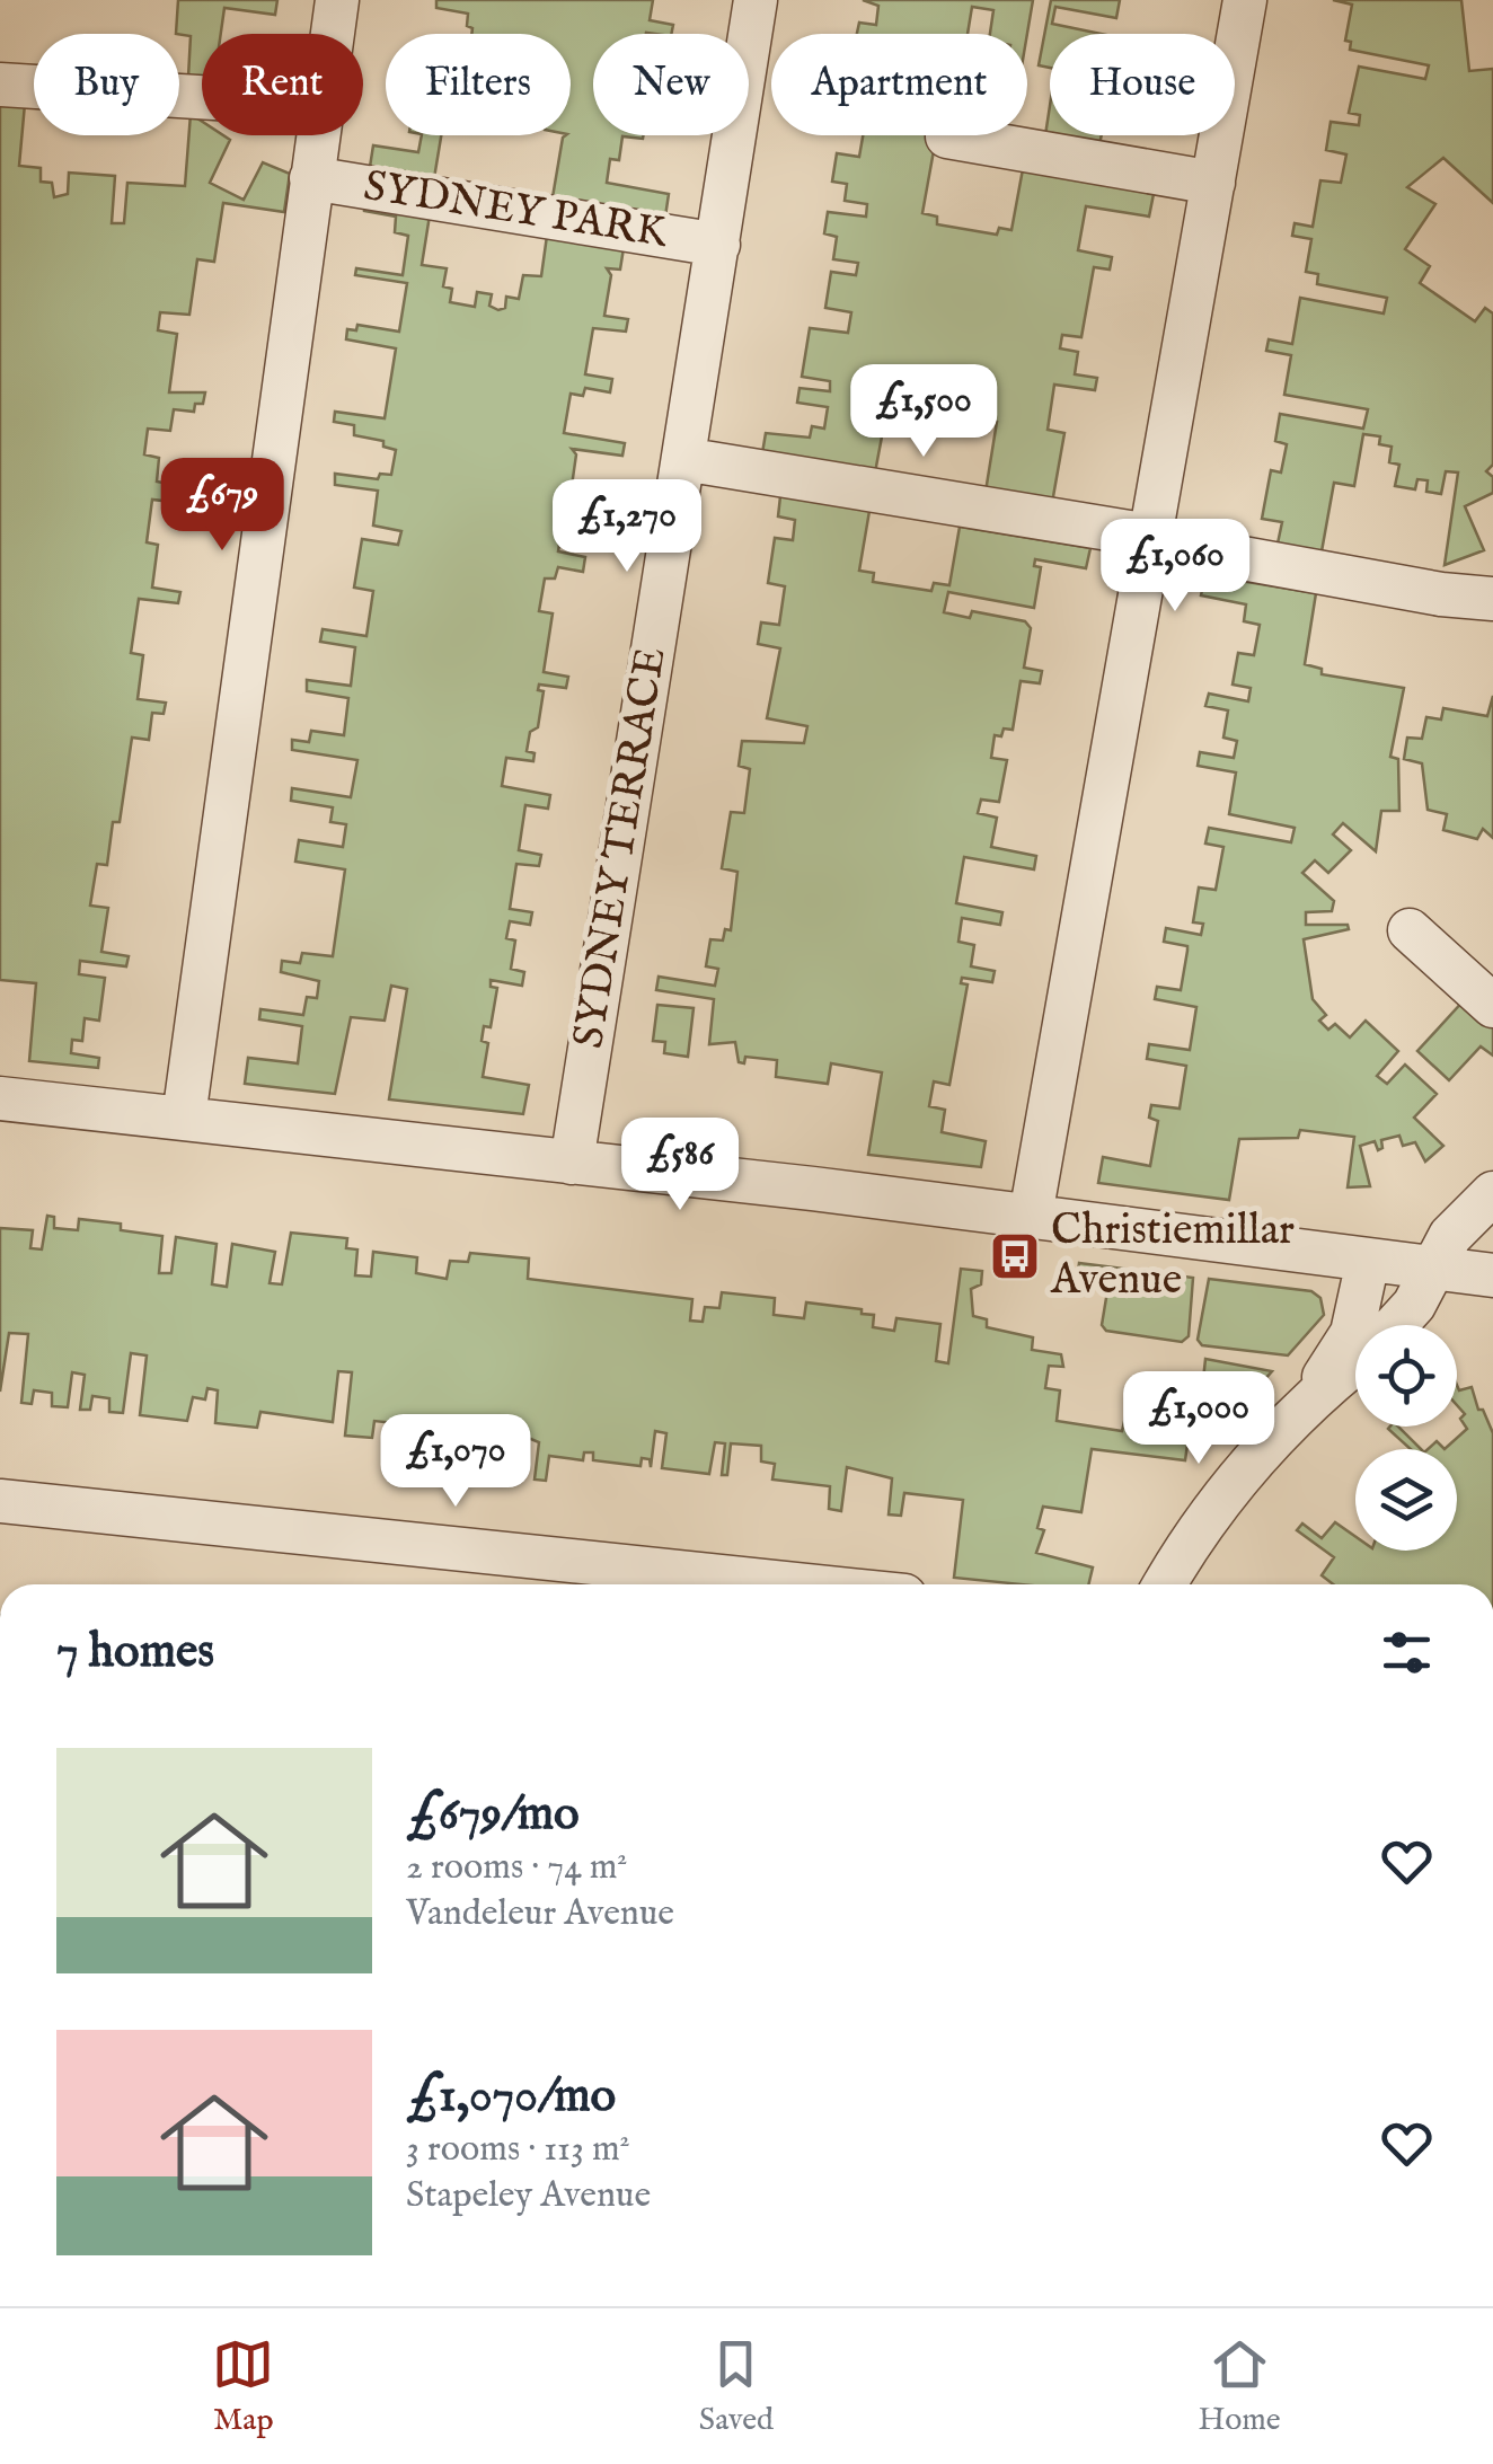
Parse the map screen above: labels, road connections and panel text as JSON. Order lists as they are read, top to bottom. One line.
{"streets":{"street":["SYDNEY PARK","SYDNEY TERRACE"]},"crossings":[["SYDNEY PARK","SYDNEY TERRACE"]],"places":{"bus stop":["Christiemillar Avenue"]},"page":{"chip":["Buy","Rent","Filters","New","Apartment","House"],"price":["£1,500","£679","£1,270","£1,060","£586","£1,000","£1,070"],"heading":"7 homes","list":[{"name":"£679/mo","note":"2 rooms · 74 m² · Vandeleur Avenue"},{"name":"£1,070/mo","note":"3 rooms · 113 m² · Stapeley Avenue"}],"tabs":["Map","Saved","Home"]}}
